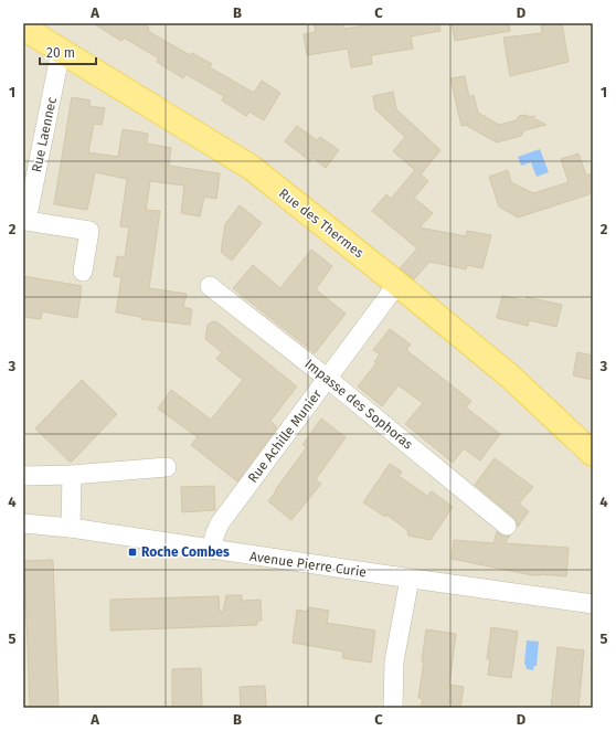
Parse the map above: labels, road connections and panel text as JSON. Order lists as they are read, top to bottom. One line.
{"streets":{"main road":["Rue des Thermes"],"street":["Rue Laennec","Impasse des Sophoras","Rue Achille Munier","Avenue Pierre Curie"]},"crossings":[["Rue Laennec","Rue des Thermes"],["Rue des Thermes","Rue Achille Munier"],["Impasse des Sophoras","Rue Achille Munier"],["Rue Achille Munier","Avenue Pierre Curie"]],"places":{"transit":["Roche Combes"]},"scale_bar":"20 m","grid":{"columns":["A","B","C","D"],"rows":["1","2","3","4","5"]}}
